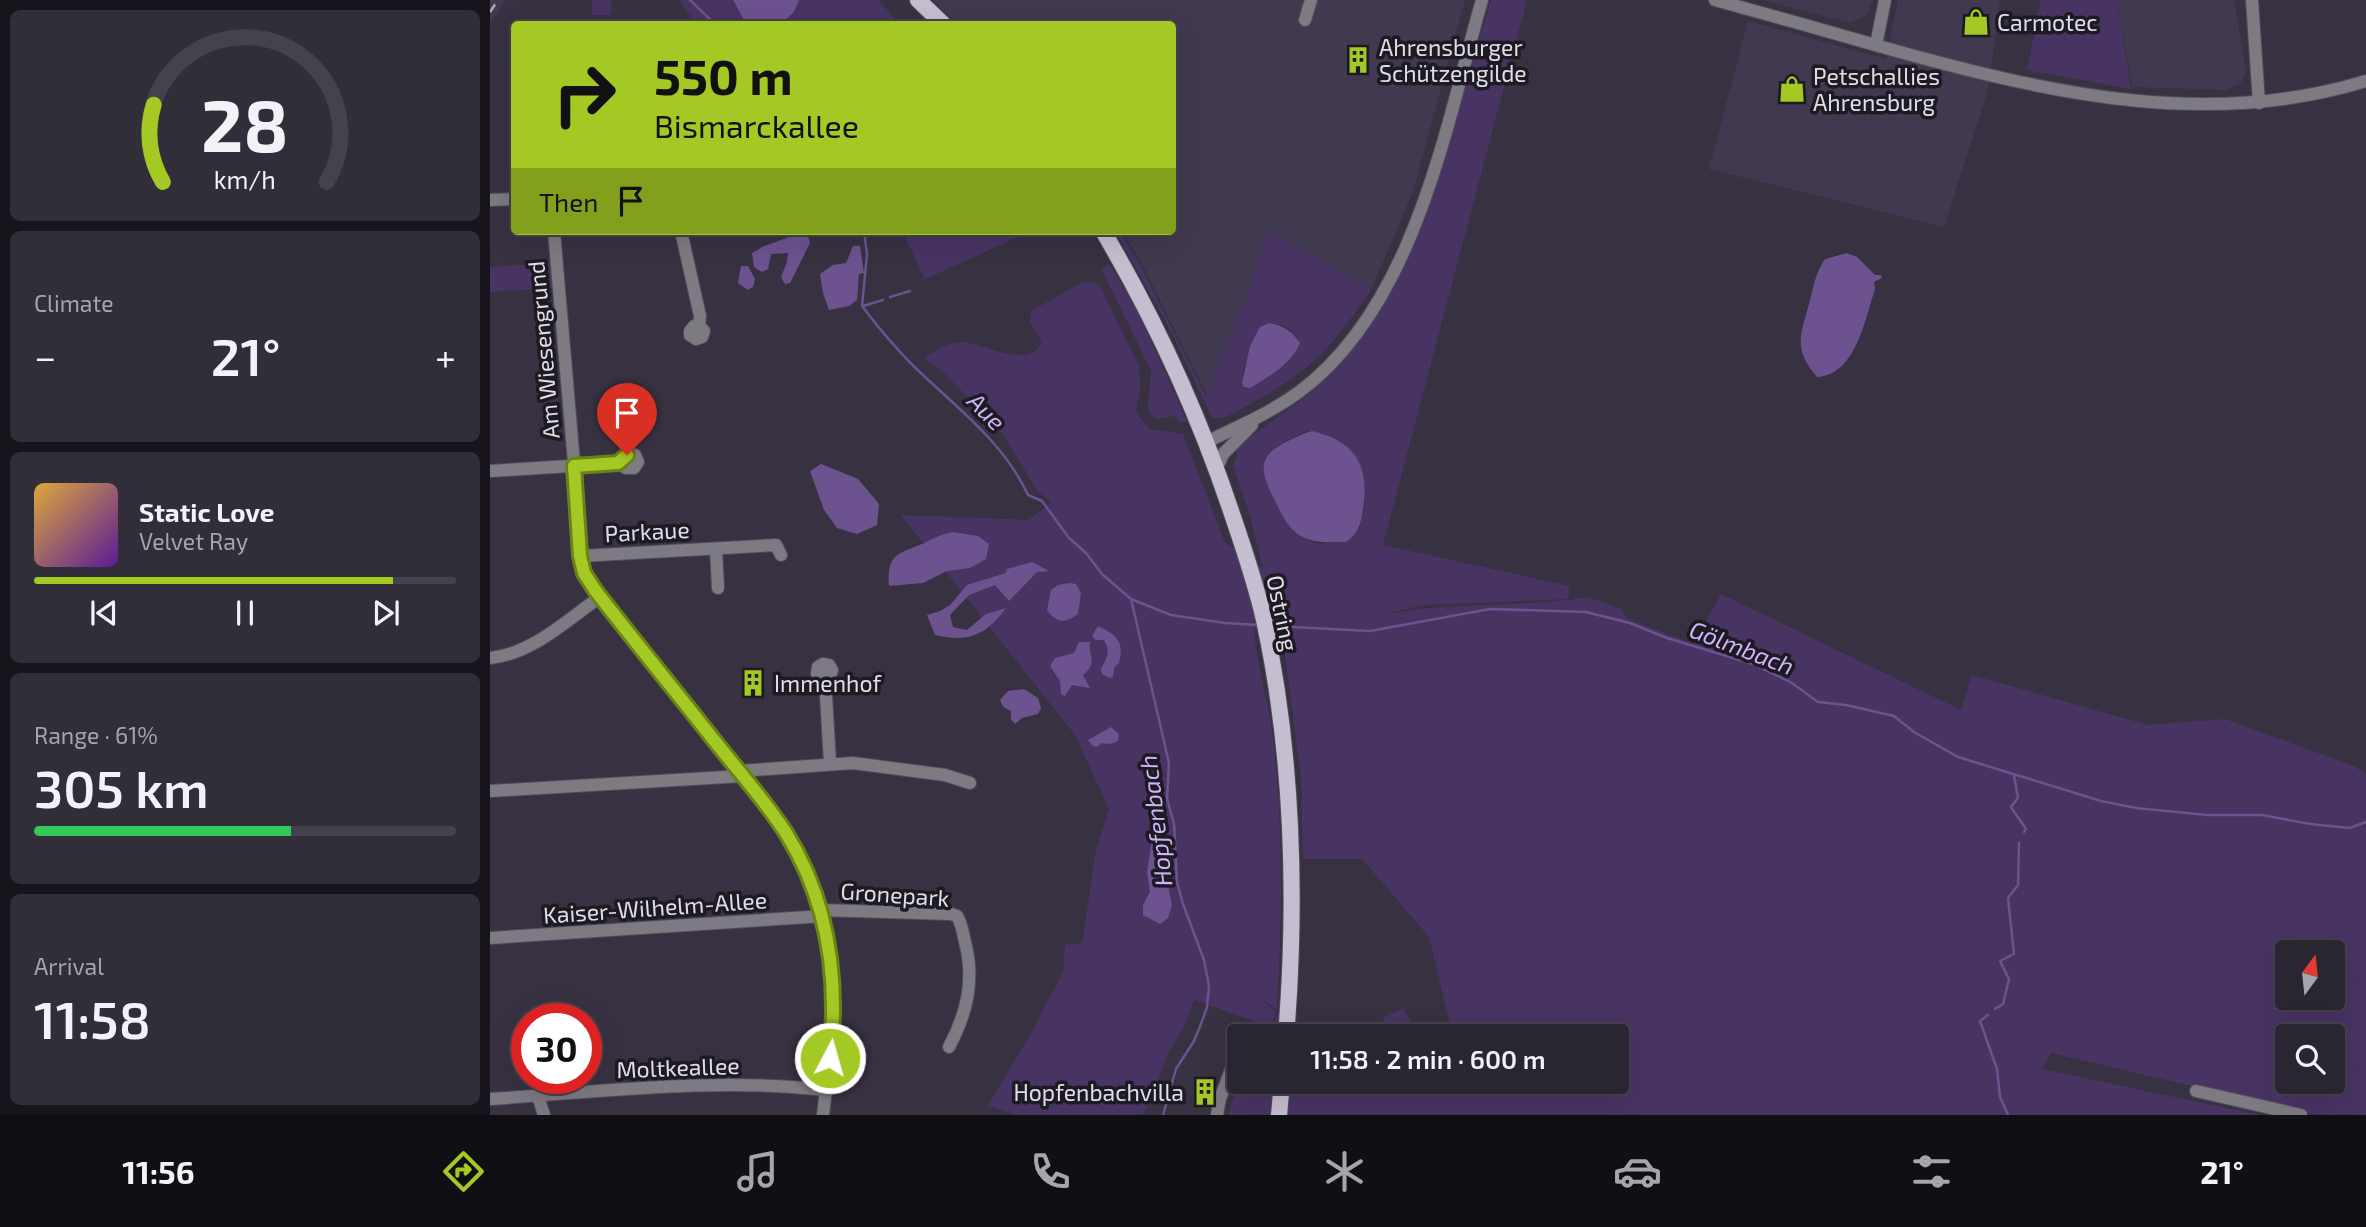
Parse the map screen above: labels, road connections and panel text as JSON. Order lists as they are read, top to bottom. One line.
{"streets":{"main road":["Ostring"],"street":["Am Wiesengrund","Parkaue","Gronepark","Kaiser-Wilhelm-Allee","Moltkeallee"]},"crossings":[["Am Wiesengrund","Parkaue"],["Am Wiesengrund","Gronepark"],["Am Wiesengrund","Kaiser-Wilhelm-Allee"],["Am Wiesengrund","Moltkeallee"],["Gronepark","Kaiser-Wilhelm-Allee"]],"water":["Aue","Gölmbach","Hopfenbach"],"places":{"shop":["Carmotec","Petschallies Ahrensburg"],"building":["Ahrensburger Schützengilde","Immenhof","Hopfenbachvilla"]},"north":"top","page":{"turn":["550 m","Bismarckallee"],"then":"Then","tile":["Climate",["Range · 61%","305 km"],["Arrival","11:58"]],"heat":["−","21°","+"],"song":["Static Love","Velvet Ray"],"limit":"30","trip":"11:58 · 2 min · 600 m","tabs":["11:56","21°"],"gauge":["28","km/h"]}}
